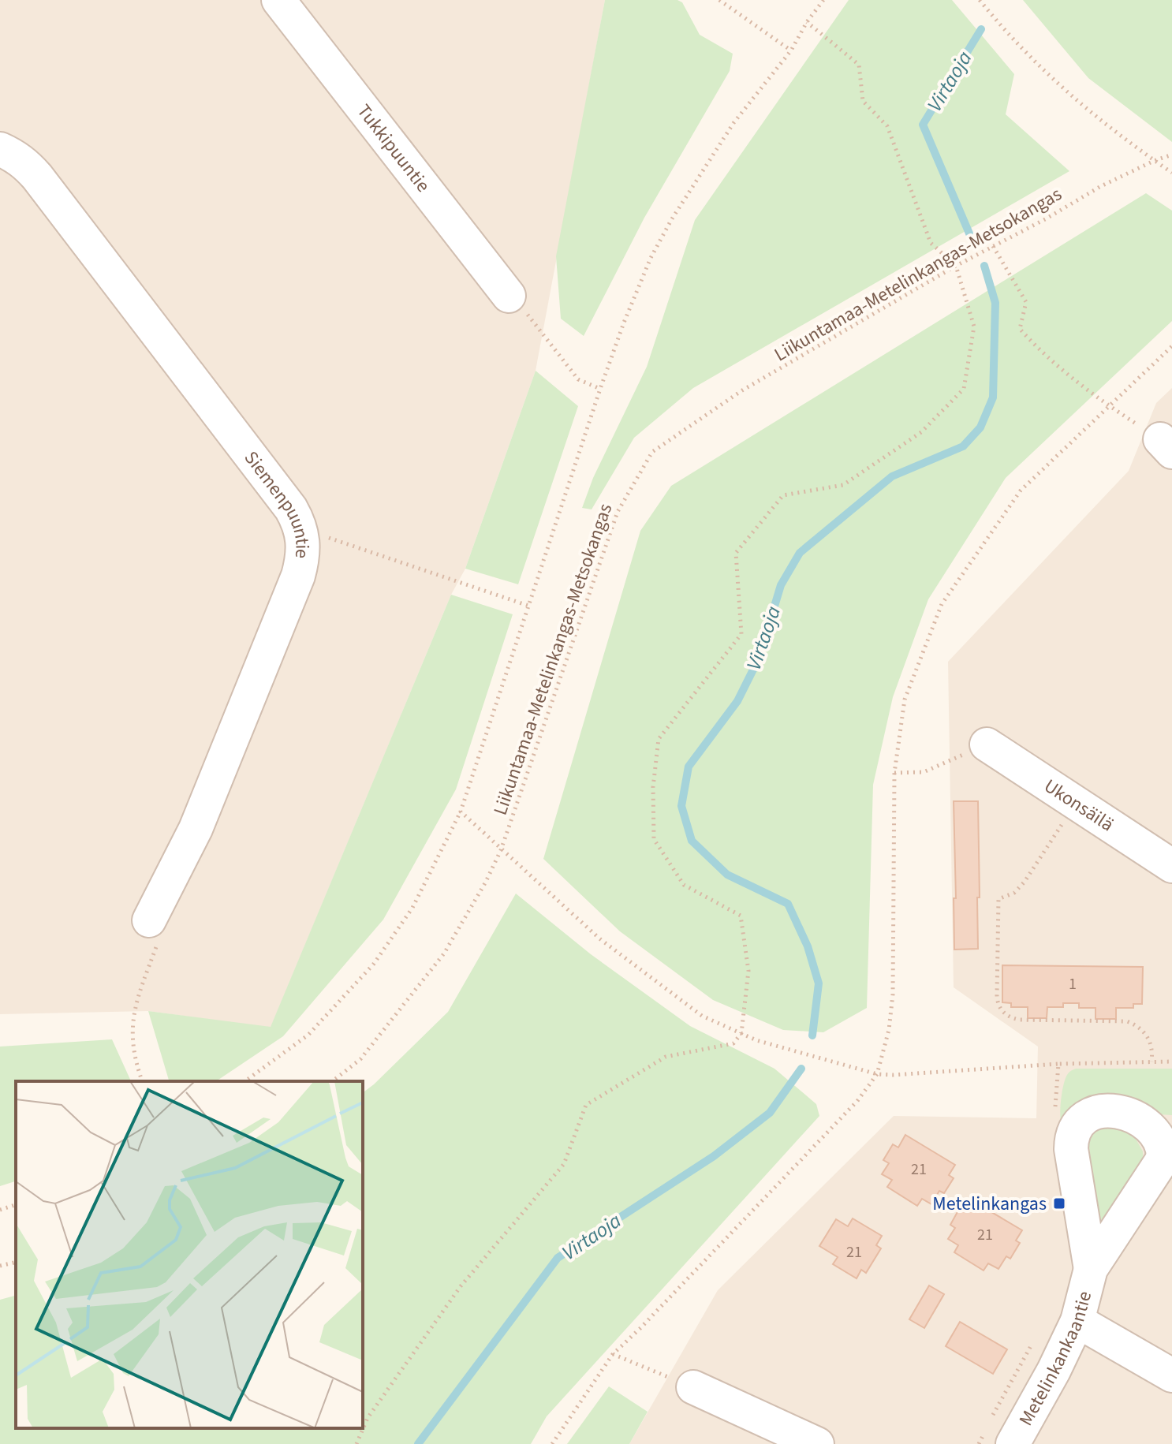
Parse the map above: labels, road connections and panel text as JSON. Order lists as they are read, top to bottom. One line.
{"streets":{"street":["Tukkipuuntie","Siemenpuuntie","Ukonsäilä","Metelinkankaantie"],"path":["Liikuntamaa-Metelinkangas-Metsokangas"]},"water":["Virtaoja"],"places":{"transit":["Metelinkangas"]},"house_numbers":["1","21","21","21"]}
